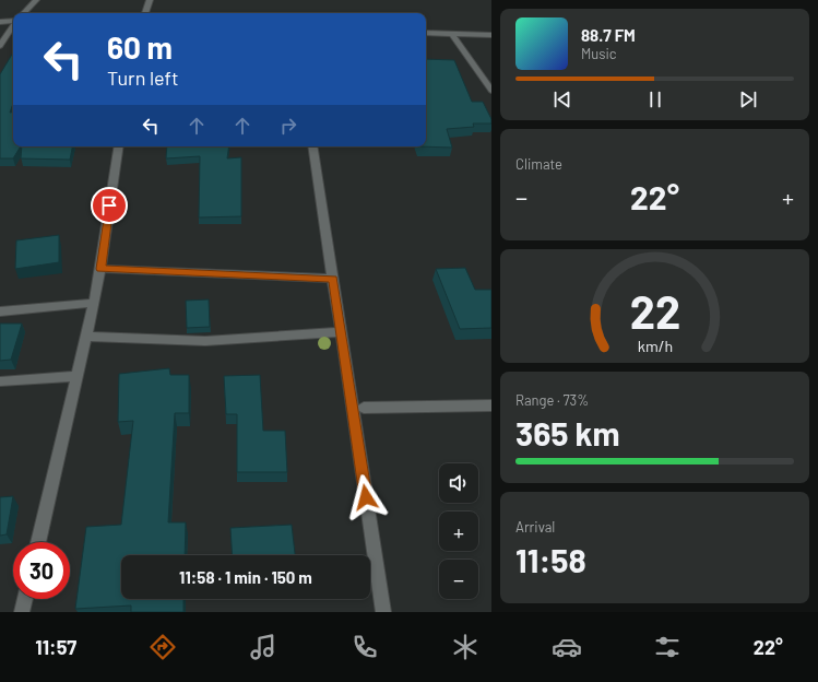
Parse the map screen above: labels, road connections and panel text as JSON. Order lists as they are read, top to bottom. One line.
{"page":{"turn":["60 m","Turn left"],"song":["88.7 FM","Music"],"tile":["Climate",["Range · 73%","365 km"],["Arrival","11:58"]],"heat":["−","22°","+"],"map_buttons":["+","−"],"limit":"30","trip":"11:58 · 1 min · 150 m","tabs":["11:57","22°"],"gauge":["22","km/h"]}}
